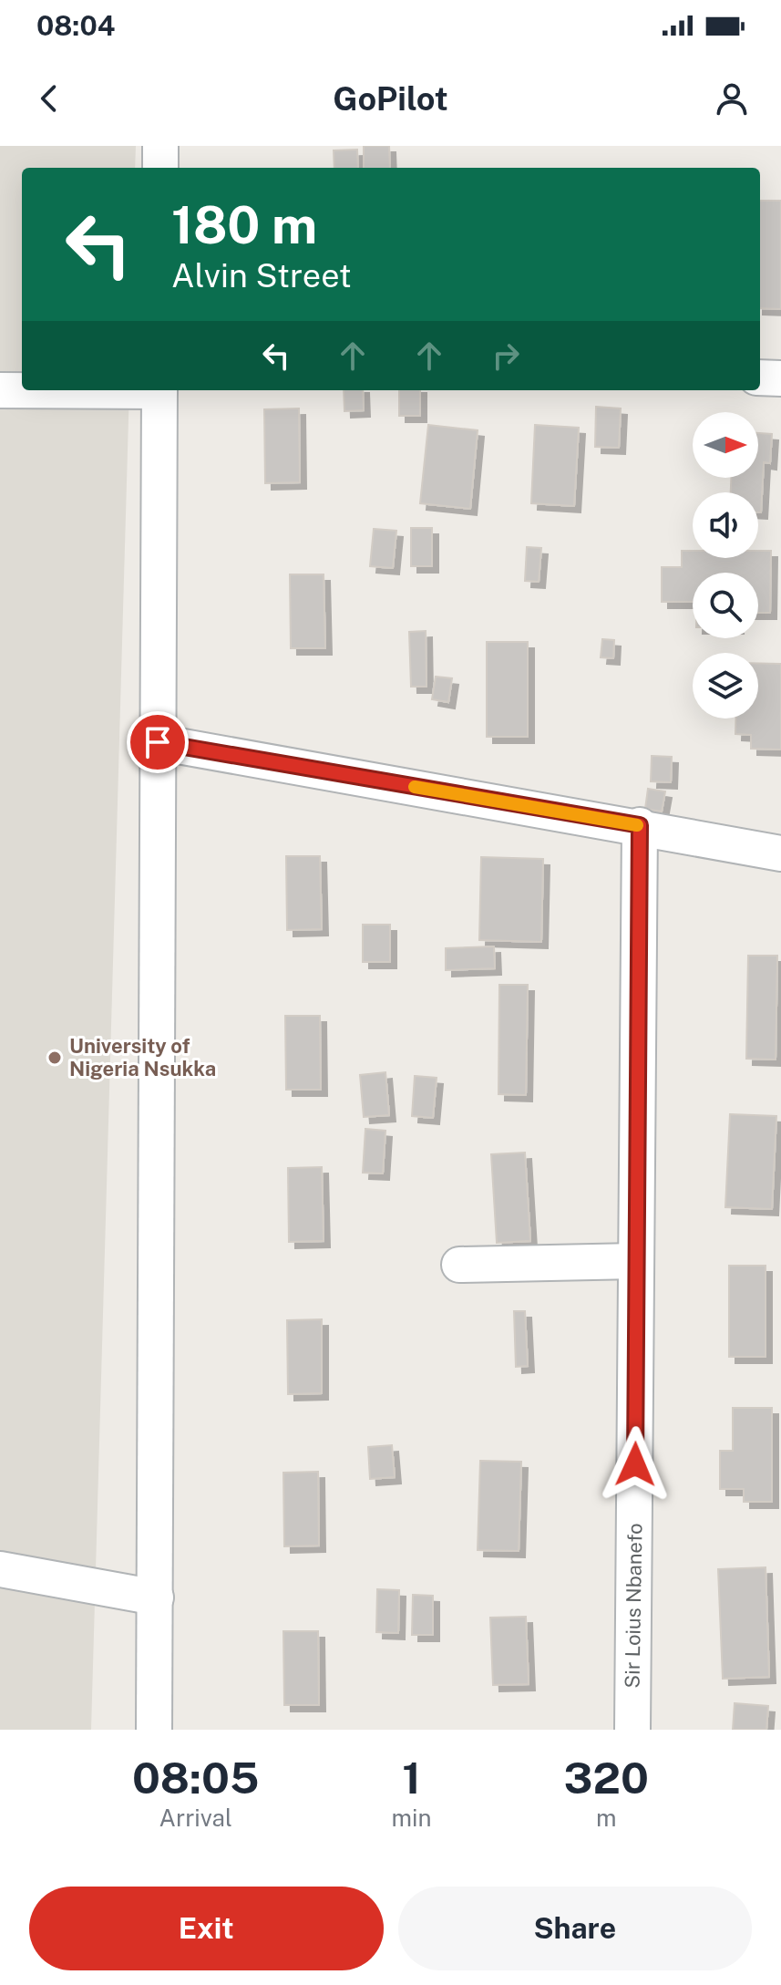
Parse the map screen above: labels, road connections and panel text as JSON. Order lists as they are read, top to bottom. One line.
{"streets":{"street":["Sir Loius Nbanefo"]},"places":["University of Nigeria Nsukka"],"north":"right","page":{"status":"08:04","header":"GoPilot","turn":["180 m","Alvin Street"],"eta":["08:05","Arrival","1","min","320","m"],"buttons":["Exit","Share"]}}
